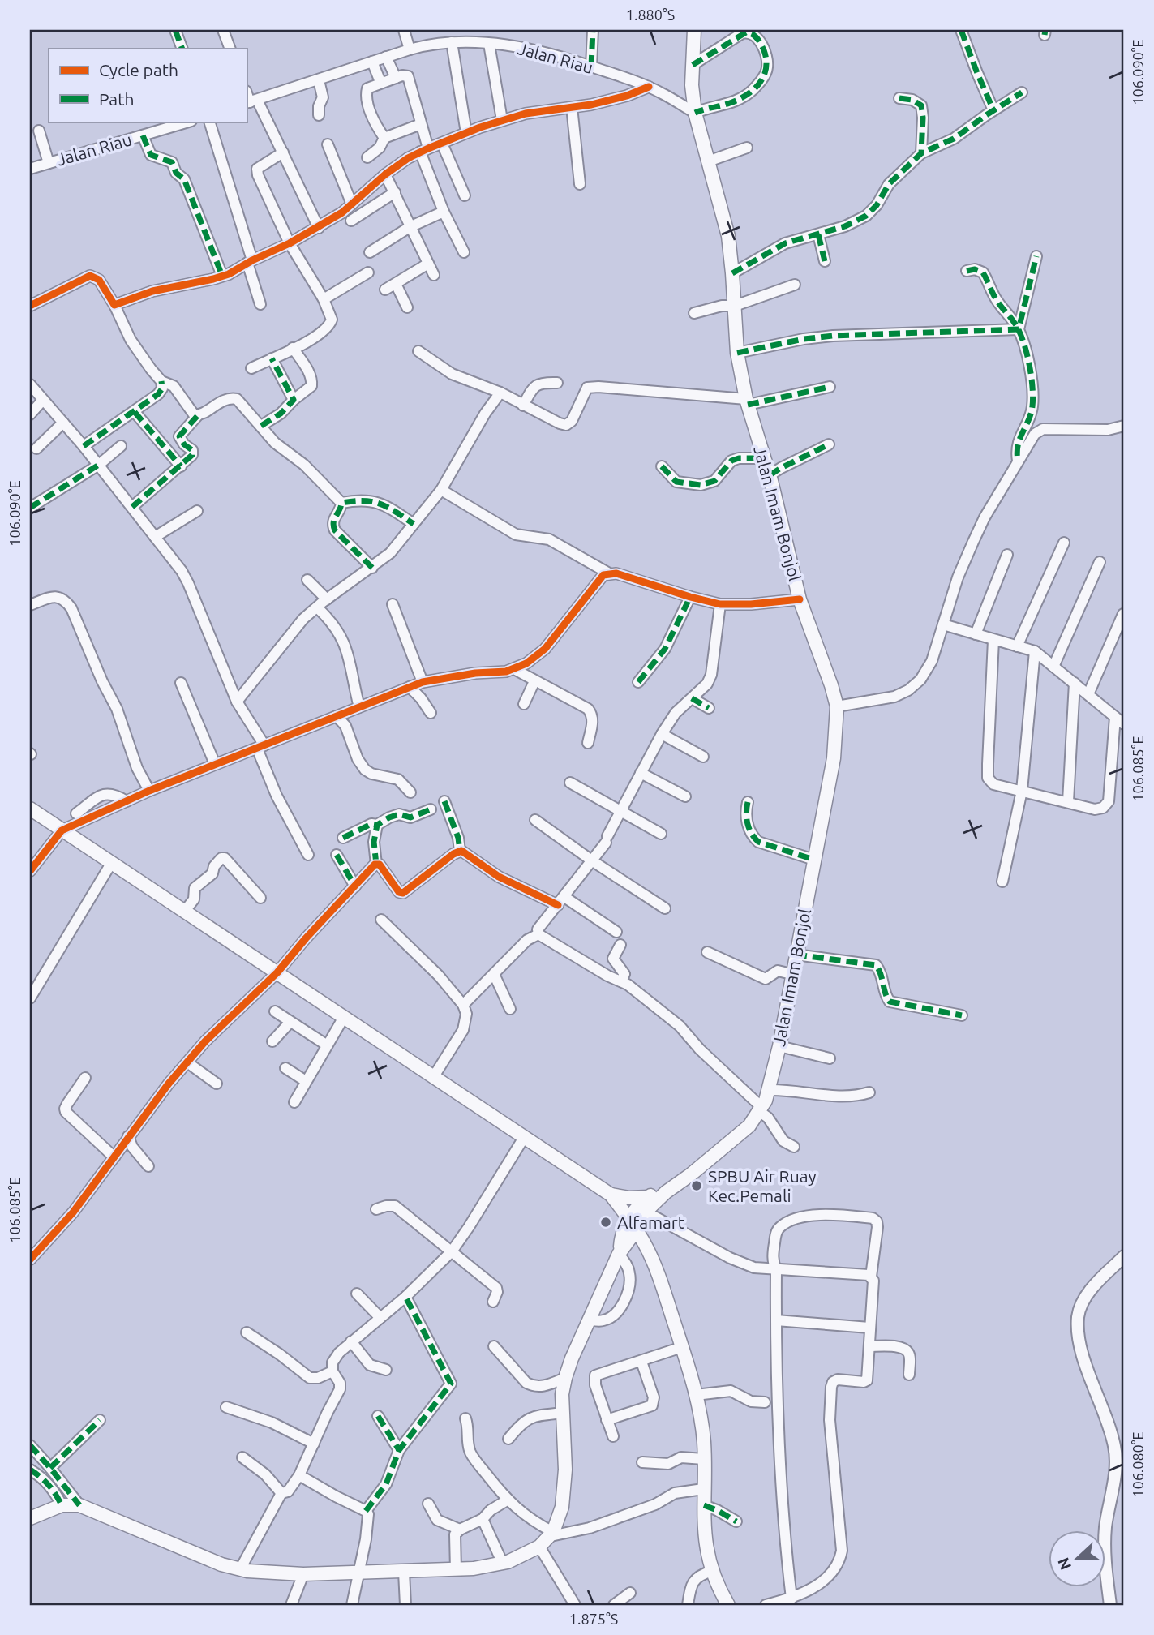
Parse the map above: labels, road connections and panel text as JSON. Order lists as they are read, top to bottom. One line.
{"streets":{"main road":["Jalan Imam Bonjol"],"street":["Jalan Riau"]},"crossings":[["Jalan Riau","Jalan Imam Bonjol"]],"places":["SPBU Air Ruay Kec.Pemali","Alfamart"],"legend":["Cycle path","Path"],"north":"left","coordinates":["1.880°S","106.090°E","106.085°E","106.080°E","1.875°S"]}
